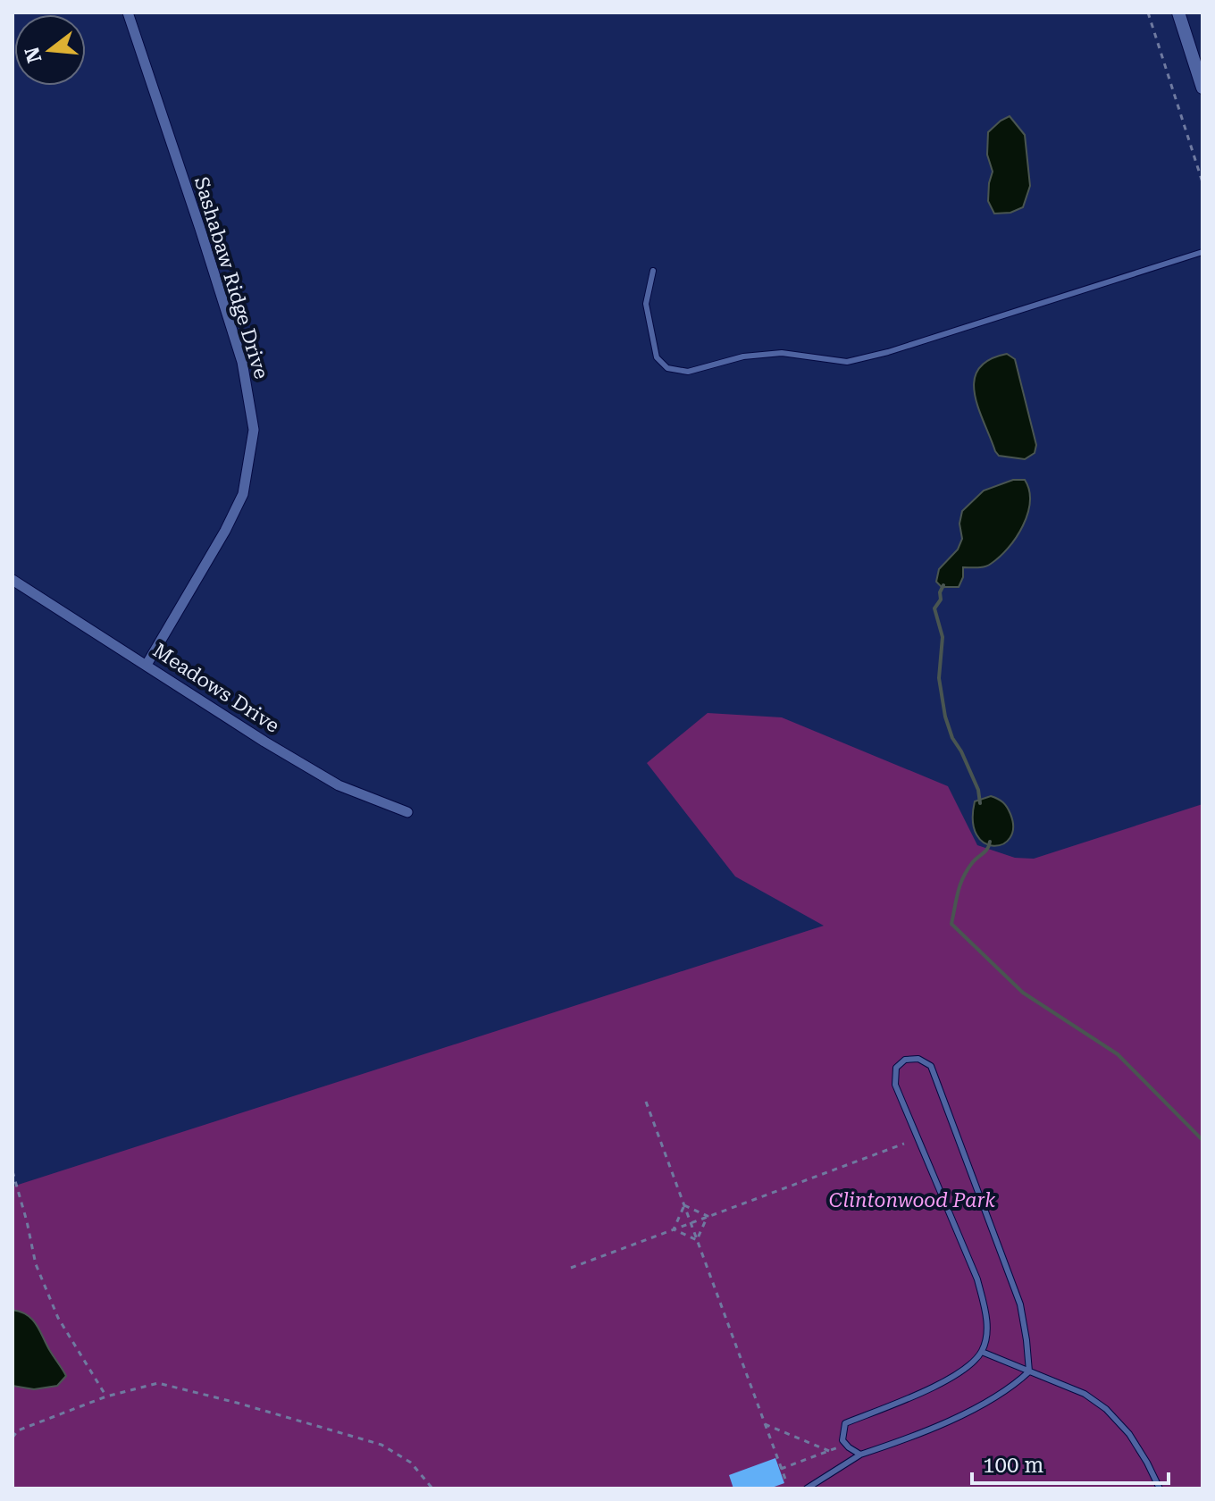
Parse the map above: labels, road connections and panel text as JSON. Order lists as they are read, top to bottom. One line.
{"streets":{"street":["Sashabaw Ridge Drive","Meadows Drive"]},"crossings":[["Sashabaw Ridge Drive","Meadows Drive"]],"parks":["Clintonwood Park"],"scale_bar":"100 m","north":"left"}
